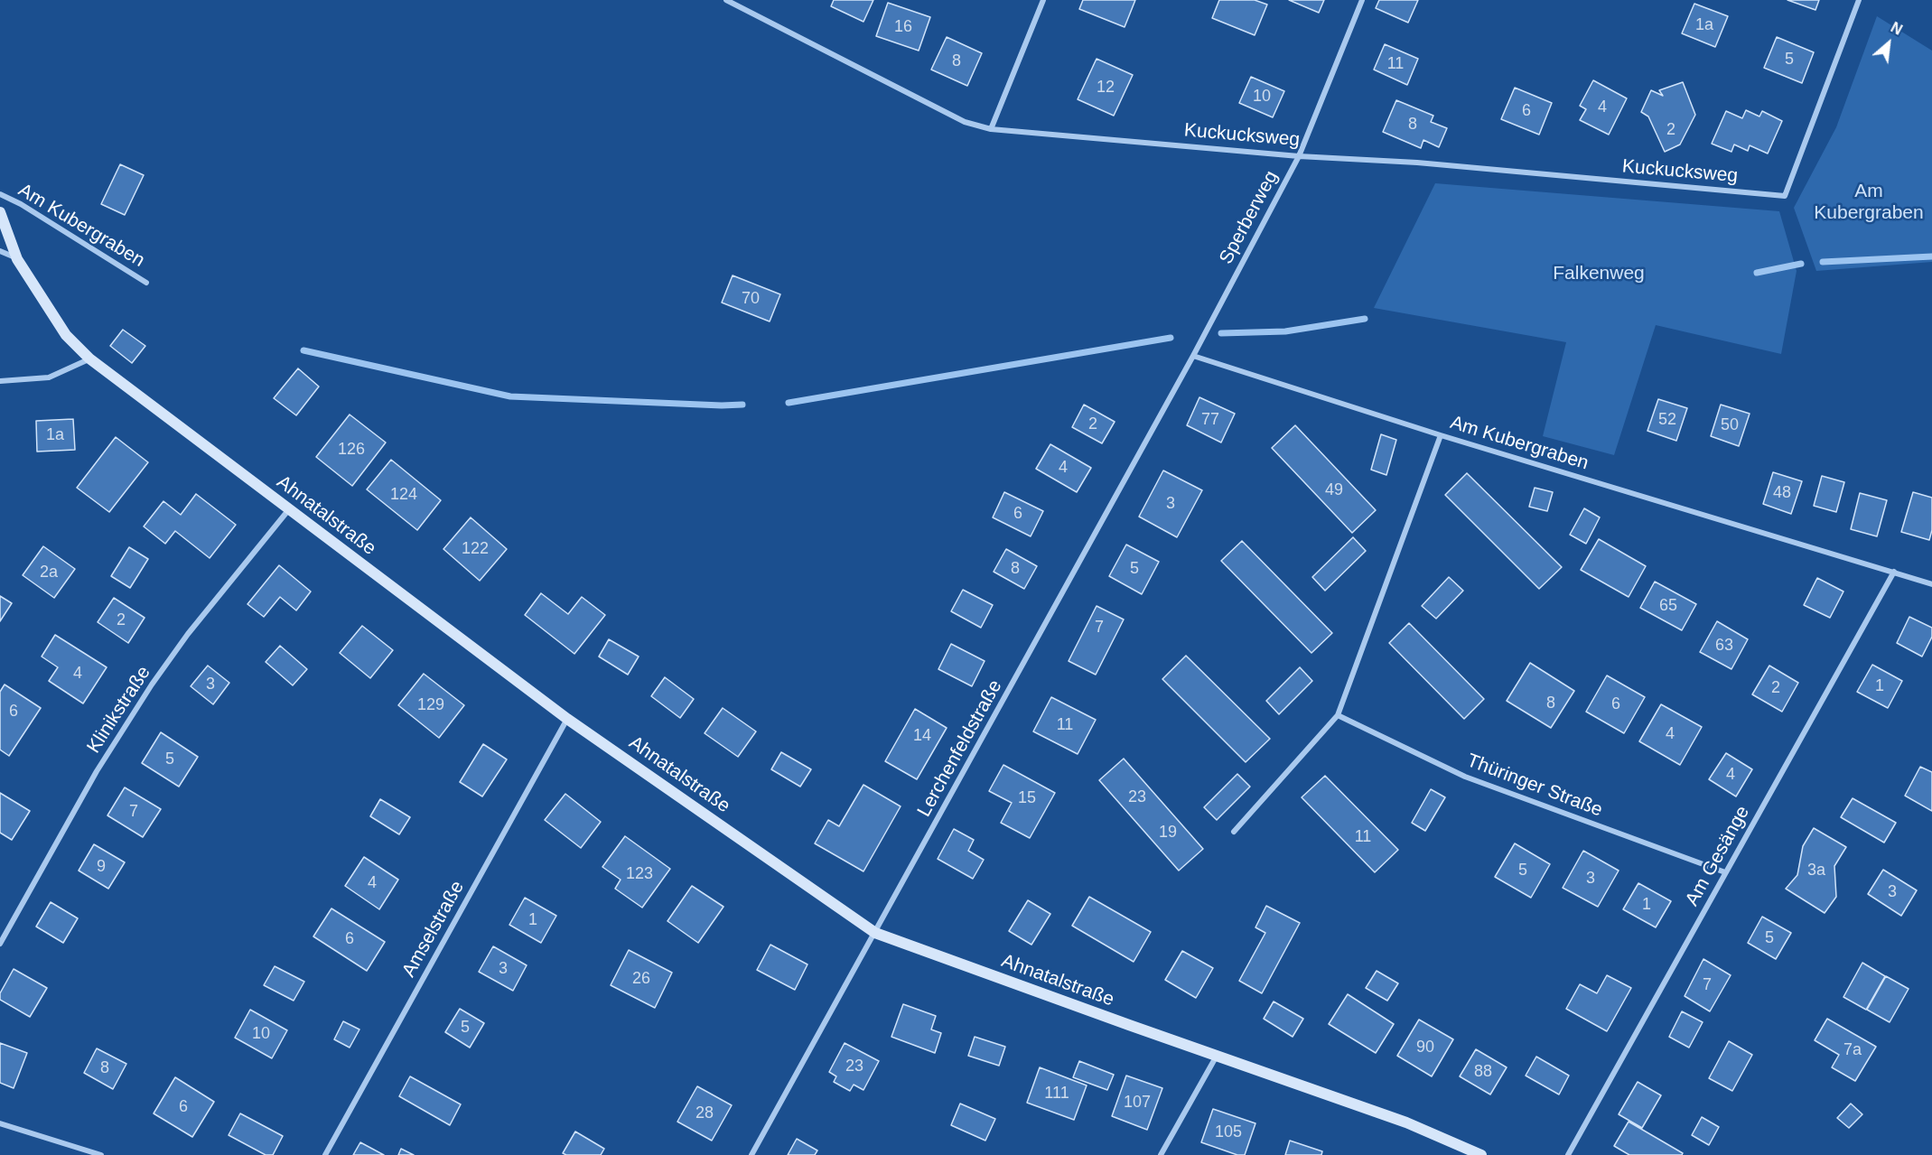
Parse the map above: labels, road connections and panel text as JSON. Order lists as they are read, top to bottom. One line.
{"streets":{"street":["Kuckucksweg","Sperberweg","Am Kubergraben","Ahnatalstraße","Klinikstraße","Lerchenfeldstraße","Thüringer Straße","Am Gesänge","Amselstraße"]},"crossings":[["Kuckucksweg","Sperberweg"],["Sperberweg","Am Kubergraben"],["Sperberweg","Lerchenfeldstraße"],["Am Kubergraben","Lerchenfeldstraße"],["Am Kubergraben","Am Gesänge"],["Ahnatalstraße","Klinikstraße"],["Ahnatalstraße","Lerchenfeldstraße"],["Ahnatalstraße","Amselstraße"],["Thüringer Straße","Am Gesänge"]],"parks":["Am Kubergraben","Falkenweg"],"house_numbers":["1a","16","5","8","11","12","10","4","6","8","2","70","77","52","2","50","1a","126","4","49","48","124","3","6","122","8","5","2a","65","2","7","63","4","3","1","2","8","6","129","6","11","4","14","5","4","23","15","7","19","11","9","5","3a","123","3","4","3","1","1","5","6","3","26","7","5","10","90","7a","23","8","88","111","107","6","28","105"],"north":"top right"}
